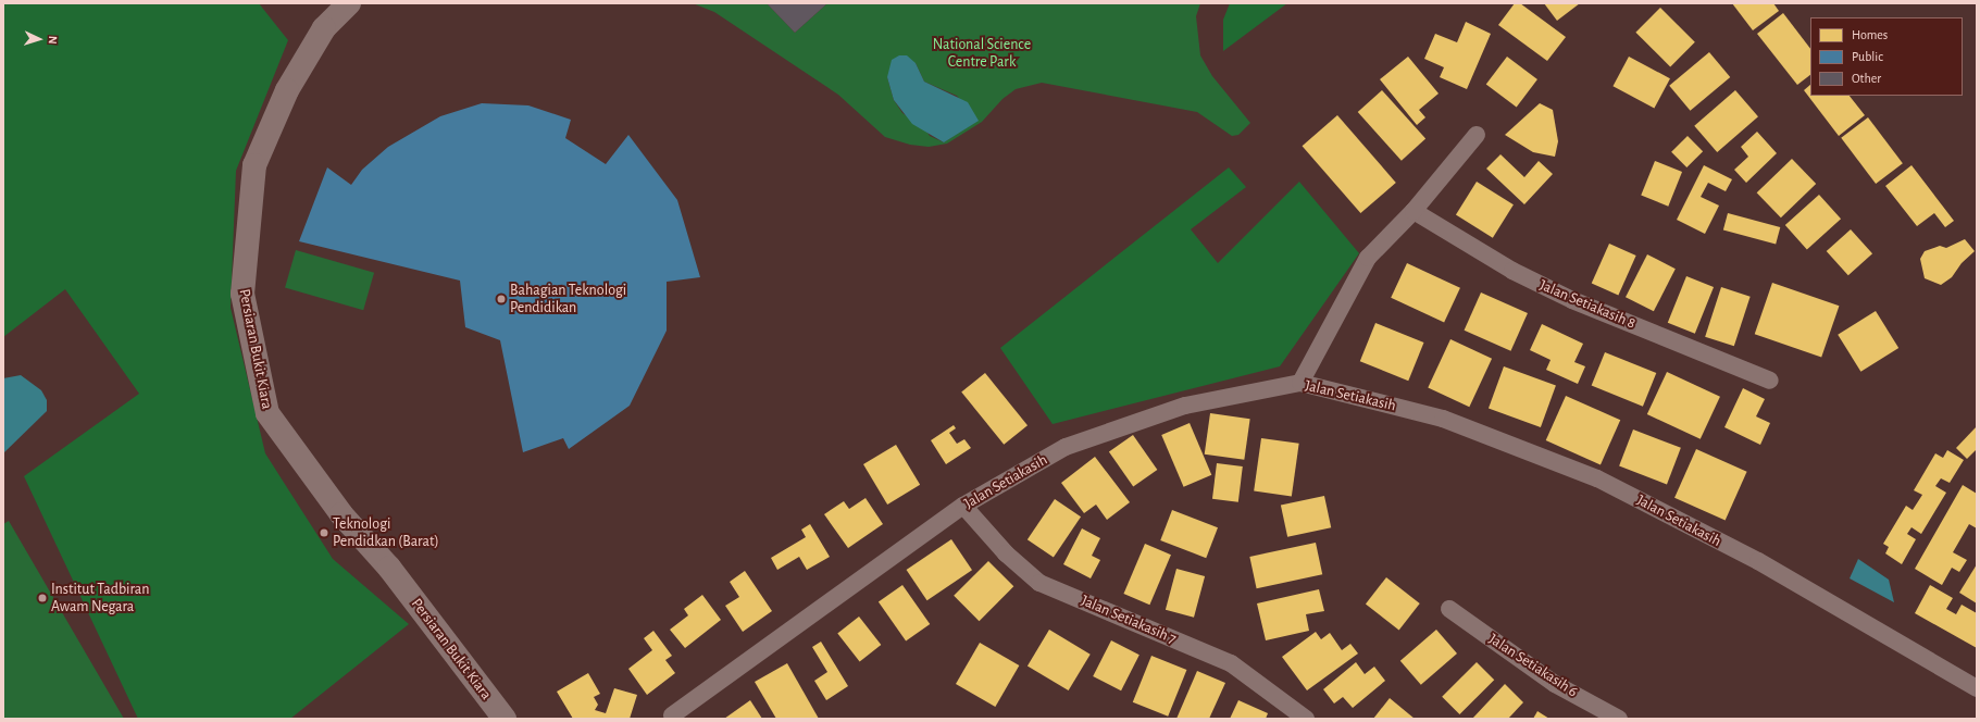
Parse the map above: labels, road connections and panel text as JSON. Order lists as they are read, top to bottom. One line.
{"streets":{"street":["Jalan Setiakasih 8","Persiaran Bukit Kiara","Jalan Setiakasih","Jalan Setiakasih 7","Jalan Setiakasih 6"]},"crossings":[["Jalan Setiakasih","Jalan Setiakasih 7"]],"parks":["National Science Centre Park"],"places":["Bahagian Teknologi Pendidikan","Teknologi Pendidkan (Barat)","Institut Tadbiran Awam Negara"],"legend":["Homes","Public","Other"],"north":"right"}
